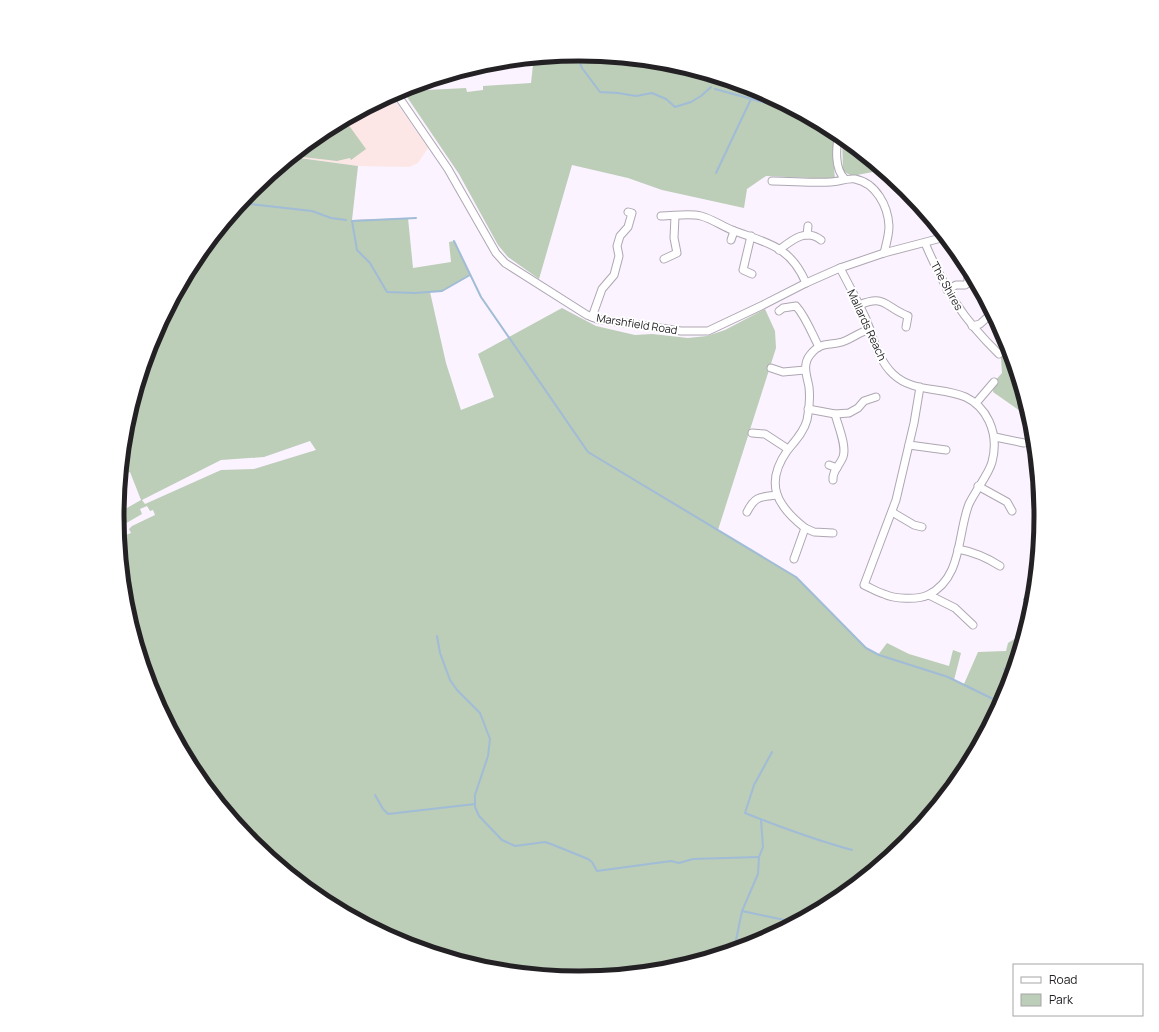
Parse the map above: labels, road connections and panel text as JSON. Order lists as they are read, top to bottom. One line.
{"streets":{"street":["The Shires","Marshfield Road","Mallards Reach"]},"crossings":[["The Shires","Marshfield Road"],["Marshfield Road","Mallards Reach"]],"legend":["Road","Park"]}
